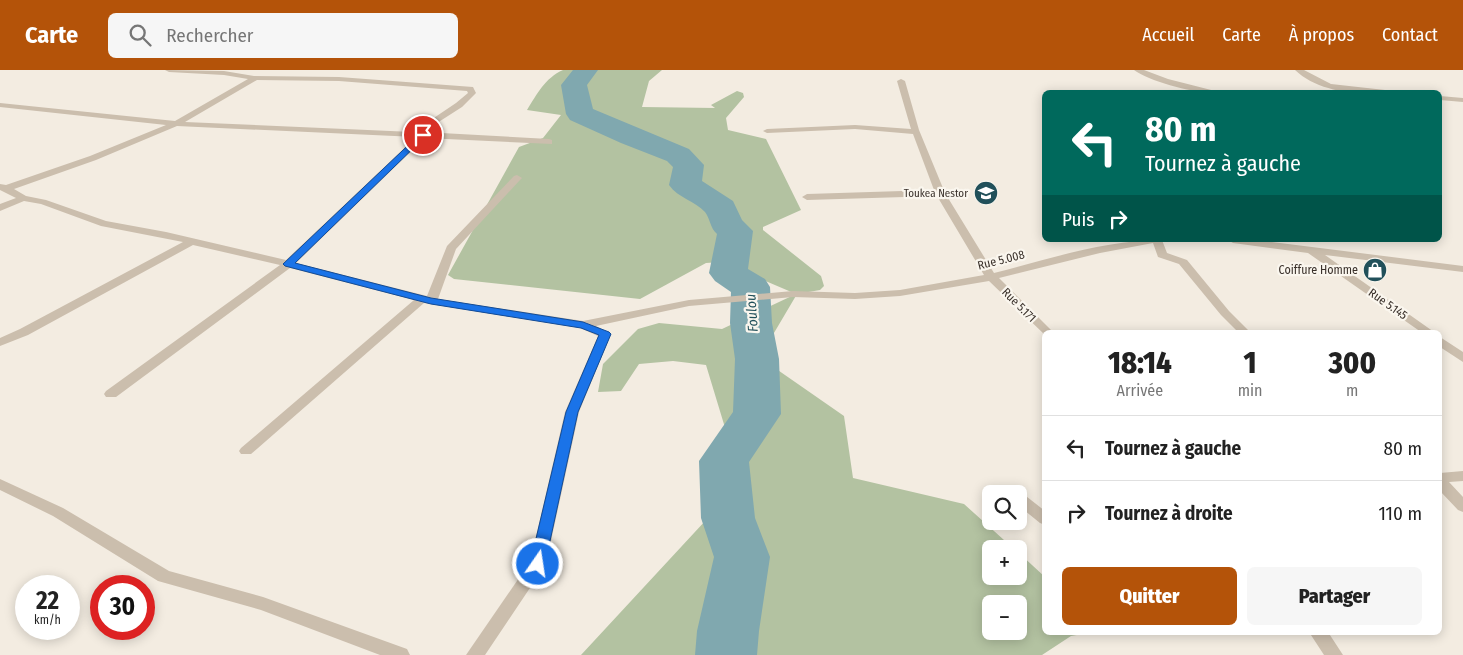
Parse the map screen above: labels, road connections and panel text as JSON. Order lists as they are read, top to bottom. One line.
{"streets":{"street":["Rue 5.008","Rue 5.145","Rue 5.171"]},"crossings":[["Rue 5.008","Rue 5.171"]],"water":["Foulou"],"places":{"school or university":["Toukea Nestor"],"shop":["Coiffure Homme"]},"page":{"header":"Carte","search":"Rechercher","nav":["Accueil","Carte","À propos","Contact"],"turn":["80 m","Tournez à gauche"],"then":"Puis","eta":["18:14","Arrivée","1","min","300","m"],"list":[{"name":"Tournez à gauche","value":"80 m"},{"name":"Tournez à droite","value":"110 m"}],"map_buttons":["+","−"],"buttons":["Quitter","Partager"],"speed":"22 km/h","limit":"30"}}
